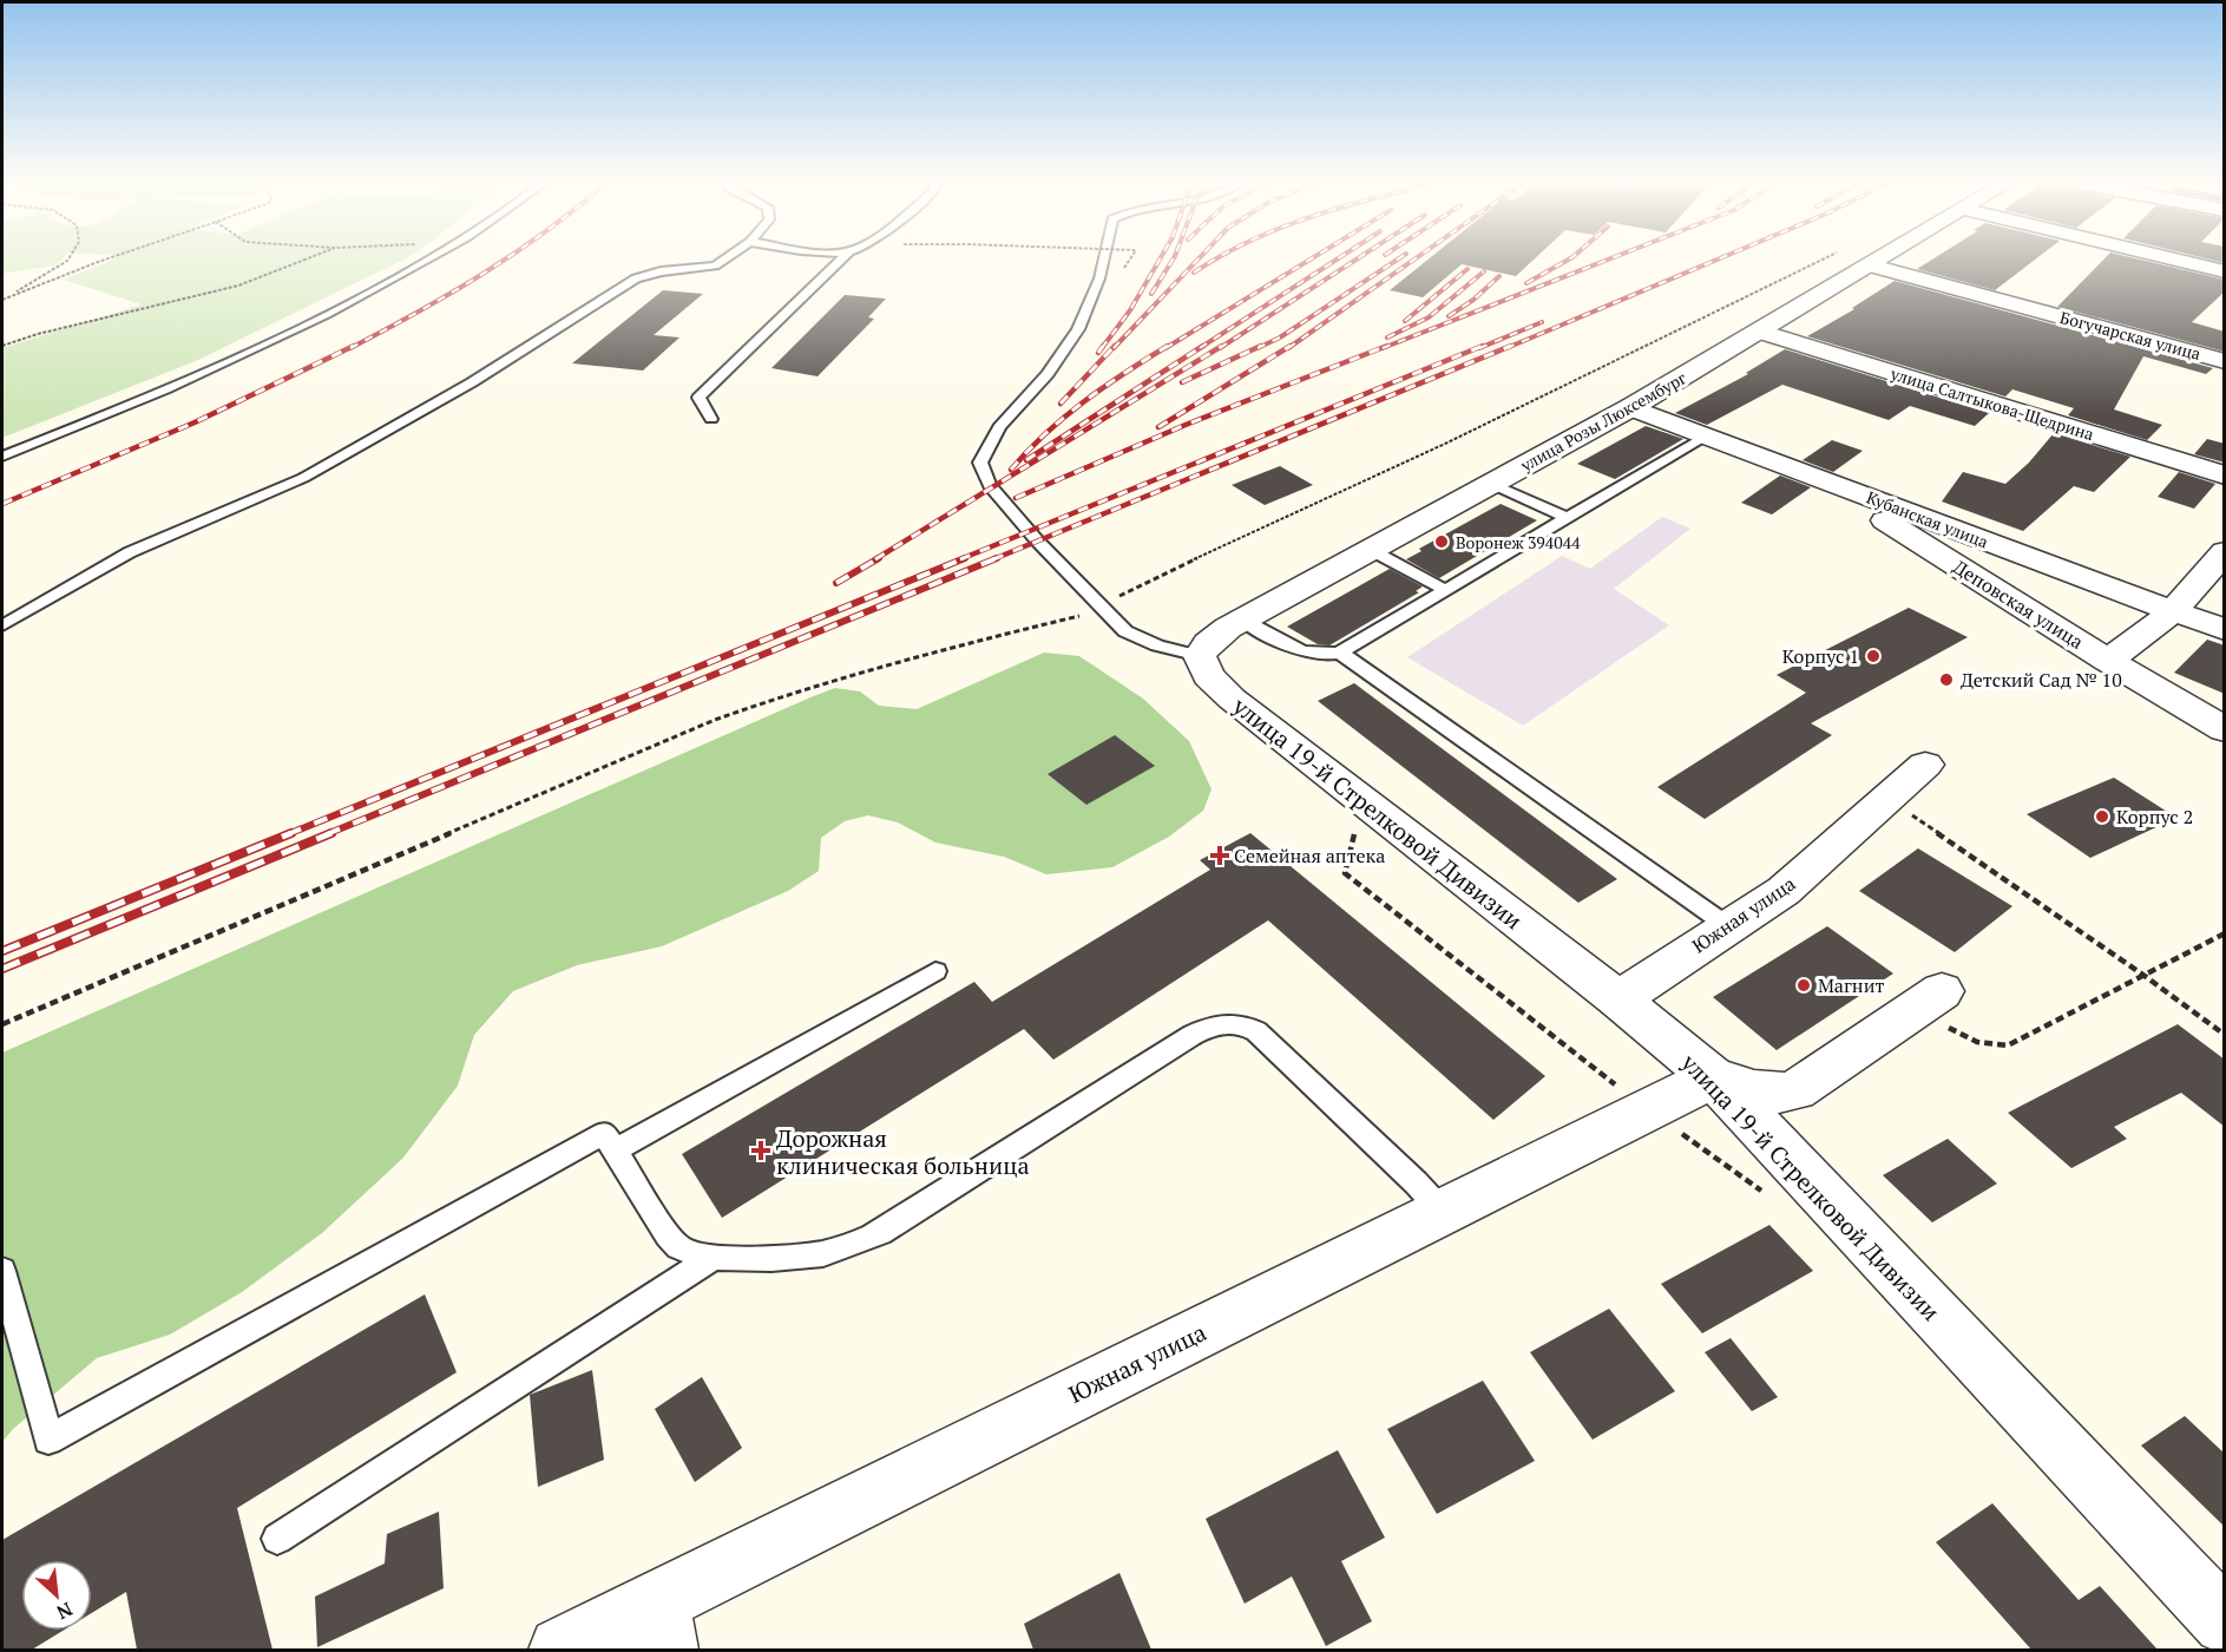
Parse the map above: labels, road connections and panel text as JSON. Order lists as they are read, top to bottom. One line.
{"streets":{"street":["Богучарская улица","улица Салтыкова-Щедрина","улица Розы Люксембург","Кубанская улица","Деповская улица","улица 19-й Стрелковой Дивизии","Южная улица"]},"crossings":[["Богучарская улица","улица Розы Люксембург"],["улица Салтыкова-Щедрина","улица Розы Люксембург"],["улица Розы Люксембург","Кубанская улица"],["улица Розы Люксембург","улица 19-й Стрелковой Дивизии"],["Кубанская улица","Деповская улица"],["улица 19-й Стрелковой Дивизии","Южная улица"]],"places":{"other":["Воронеж 394044","Корпус 1","Детский Сад № 10","Корпус 2","Магнит"],"health":["Семейная аптека","Дорожная клиническая больница"]},"north":"bottom right"}
